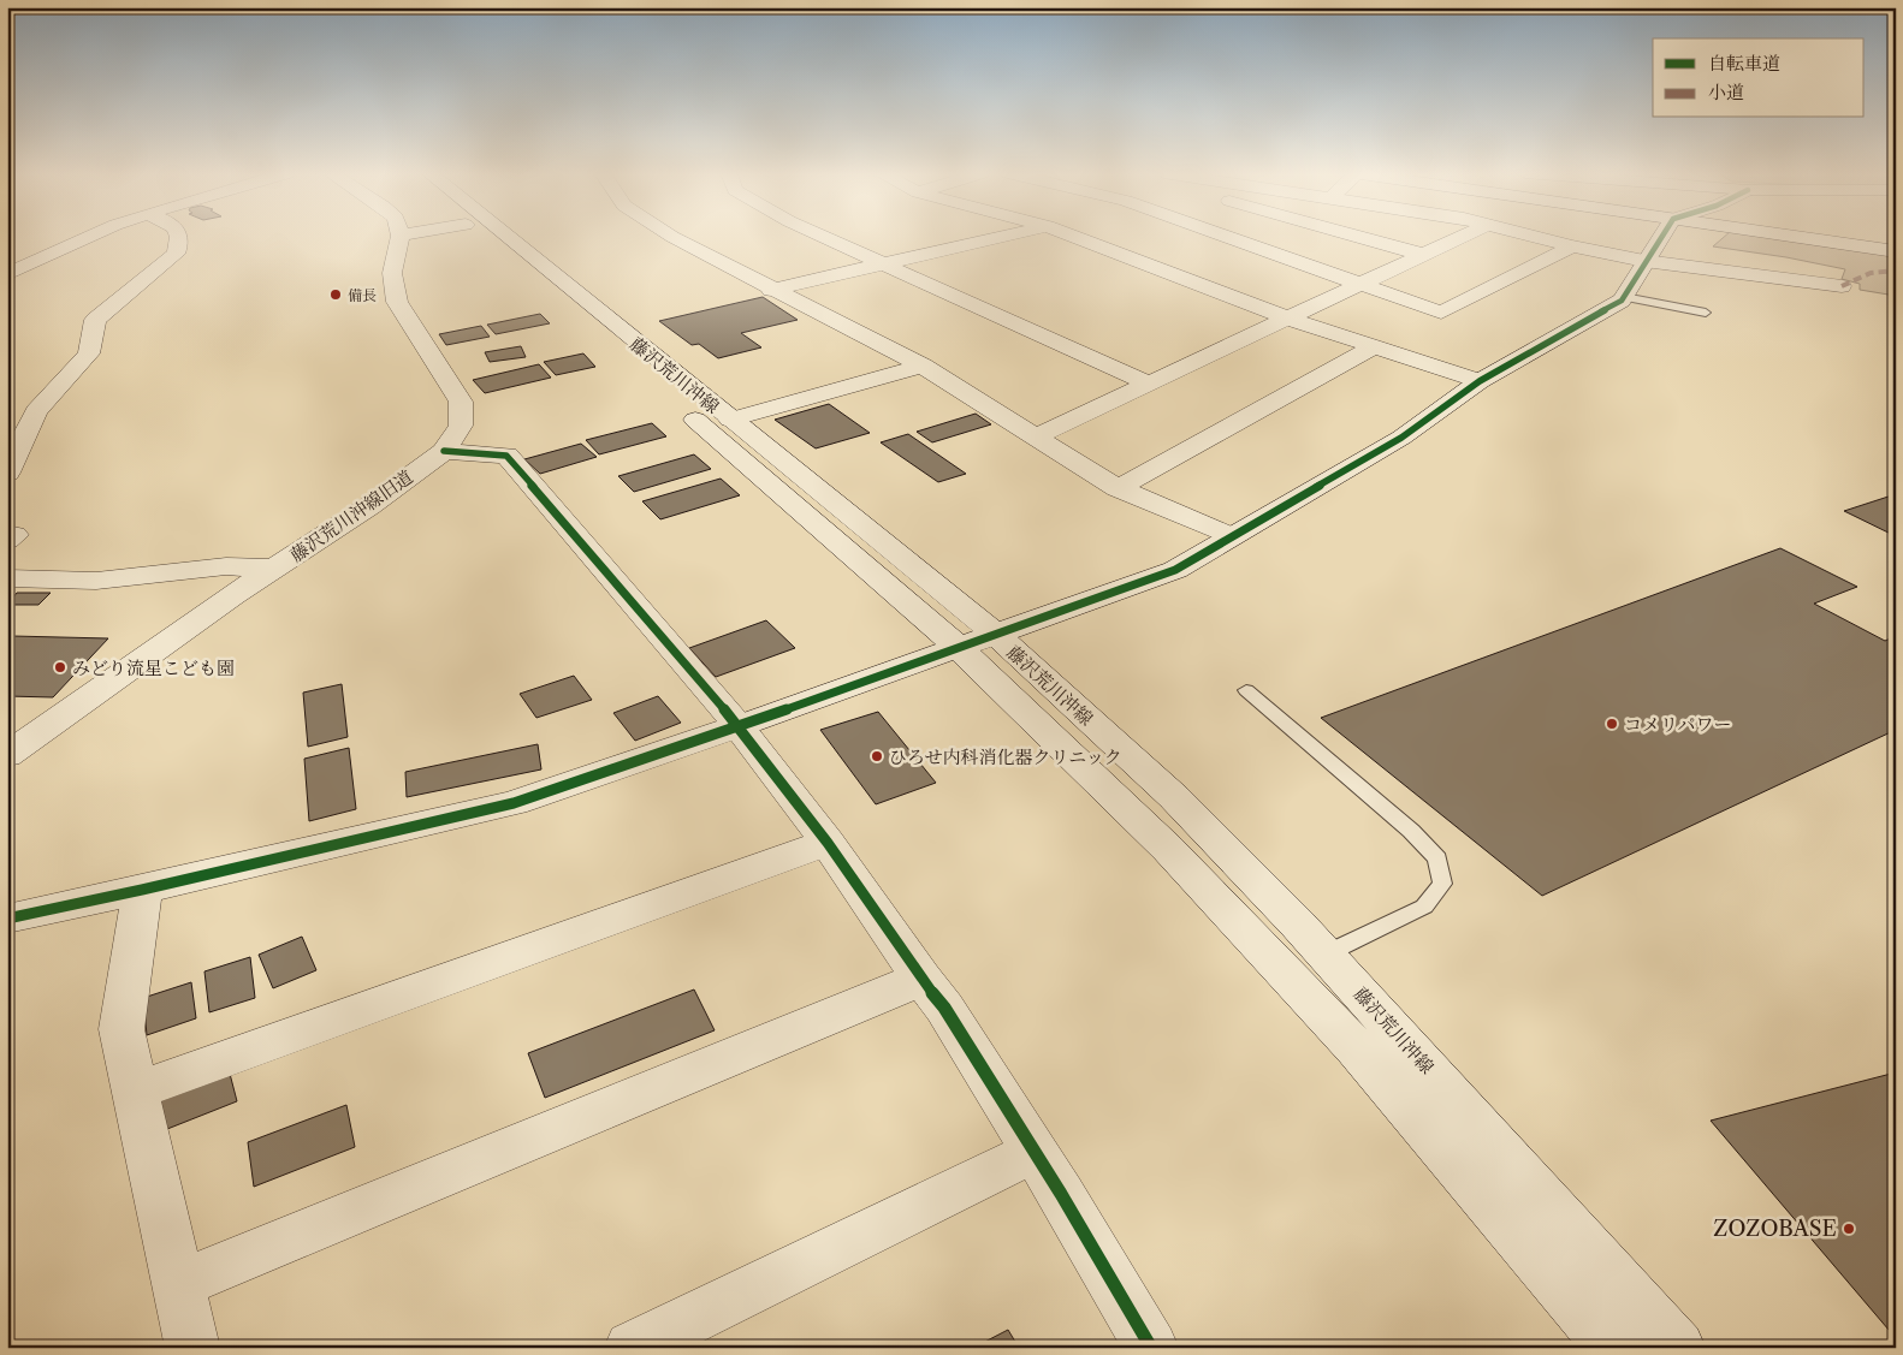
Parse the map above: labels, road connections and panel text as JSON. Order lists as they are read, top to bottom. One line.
{"streets":{"street":["藤沢荒川沖線","藤沢荒川沖線旧道"]},"places":["備長","みどり流星こども園","コメリパワー","ひろせ内科消化器クリニック","ZOZOBASE"],"legend":["自転車道","小道"]}
